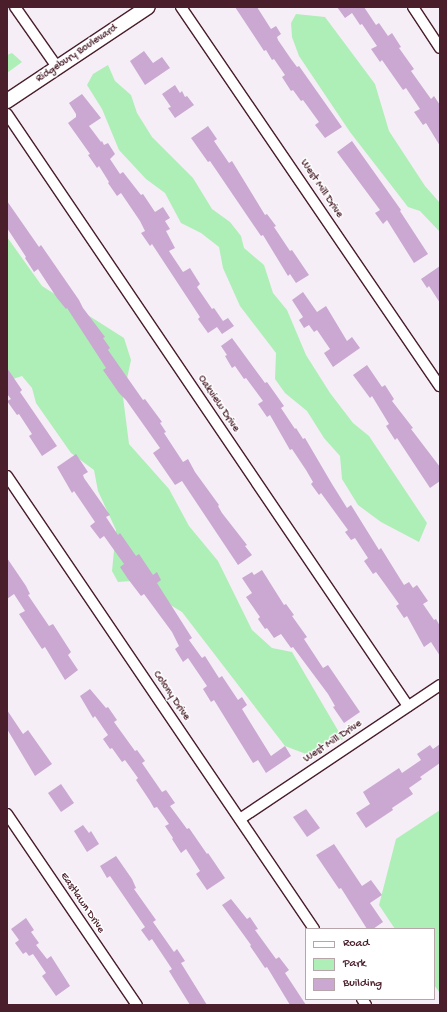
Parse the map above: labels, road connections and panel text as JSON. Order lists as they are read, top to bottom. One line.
{"streets":{"street":["Ridgebury Boulevard","West Mill Drive","Oakview Drive","Colony Drive","Eastlawn Drive"]},"crossings":[["West Mill Drive","Oakview Drive"],["West Mill Drive","Colony Drive"]],"legend":["Road","Park","Building"]}
